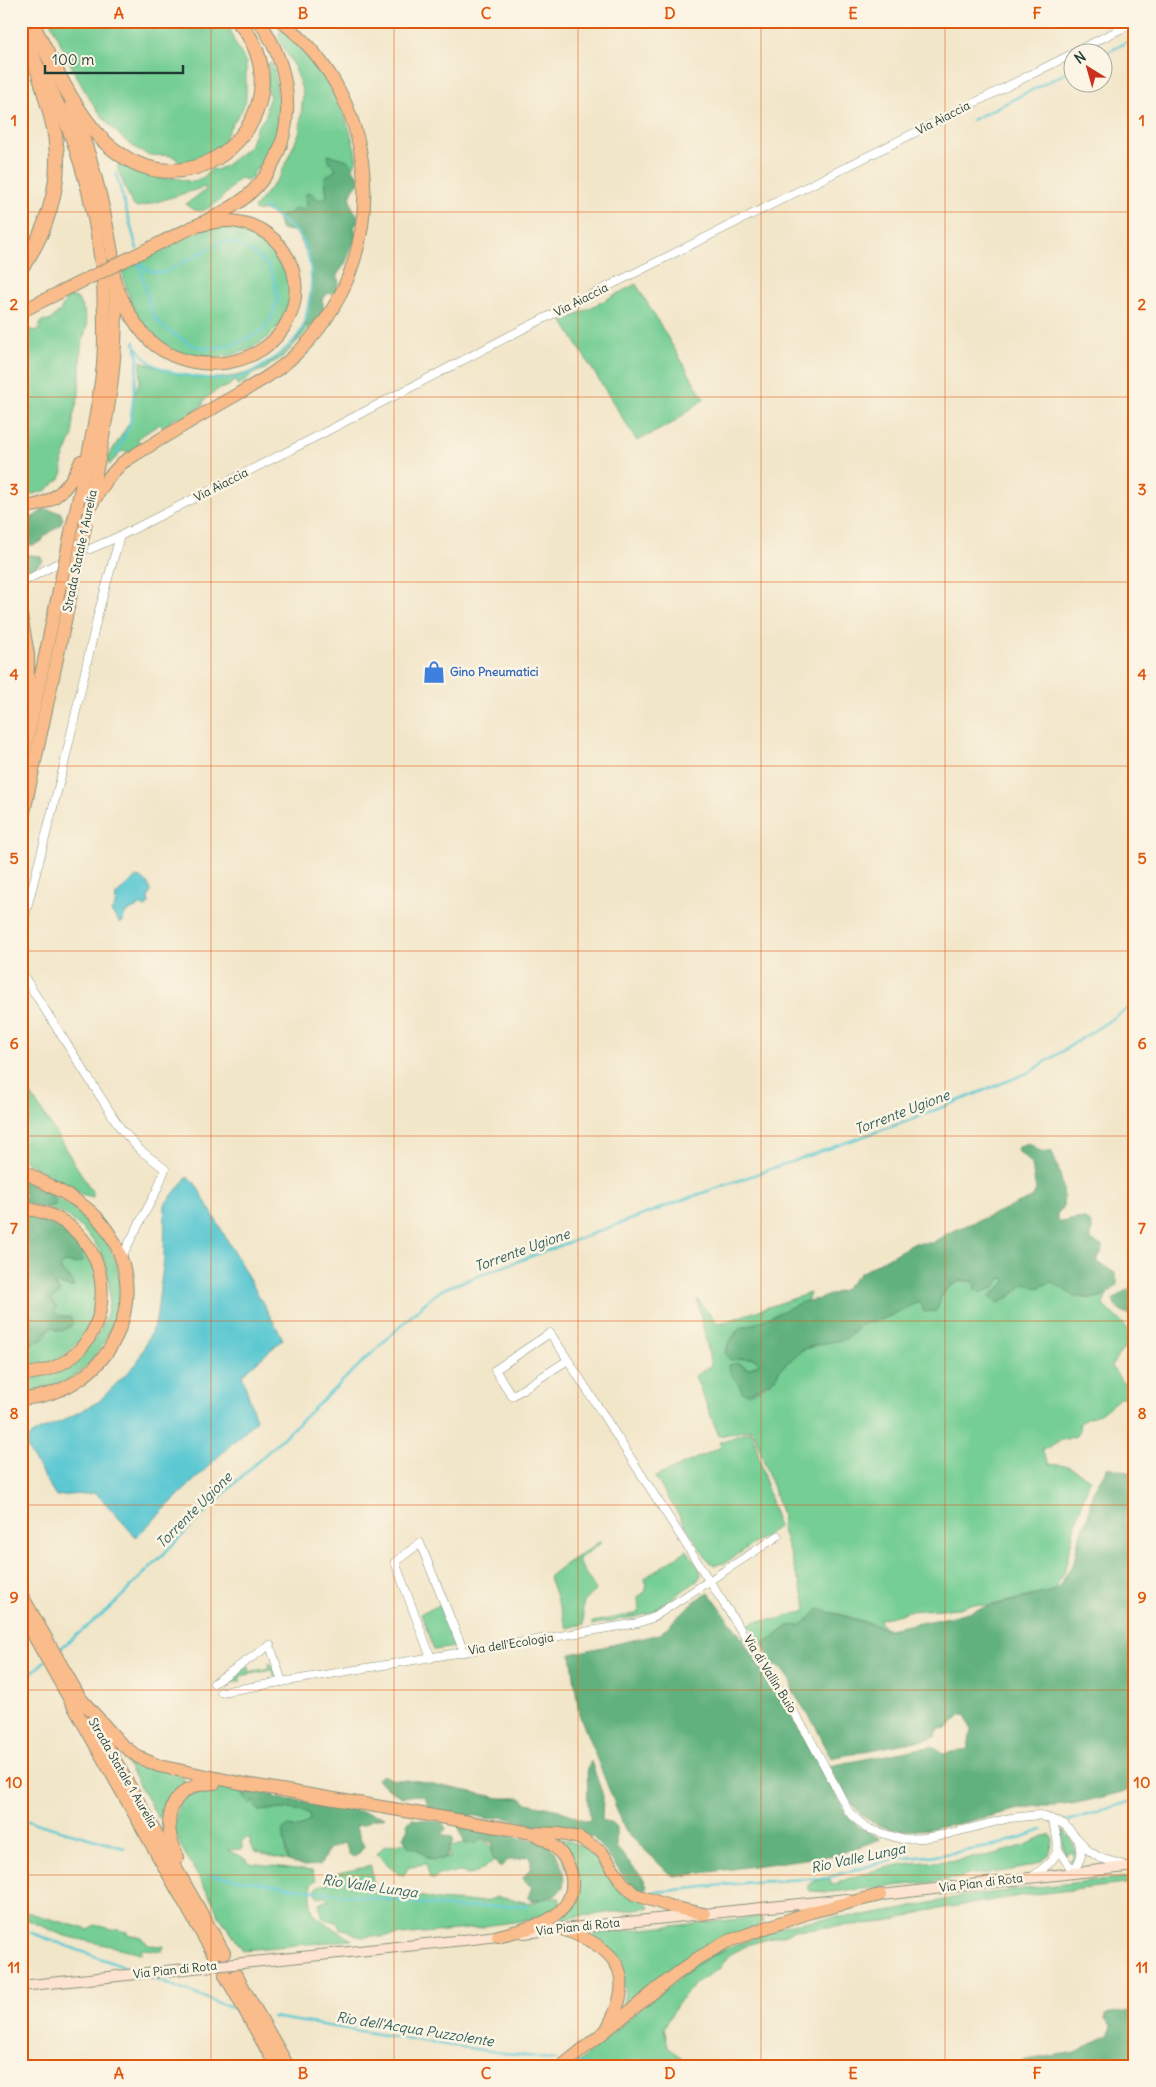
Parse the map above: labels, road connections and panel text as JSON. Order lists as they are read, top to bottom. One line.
{"streets":{"highway":["Strada Statale 1 Aurelia"],"main road":["Via Pian di Rota"],"street":["Via Aiaccia","Via dell'Ecologia","Via di Vallin Buio"]},"crossings":[["Via dell'Ecologia","Via di Vallin Buio"],["Via di Vallin Buio","Via Pian di Rota"]],"water":["Torrente Ugione","Rio Valle Lunga","Rio dell'Acqua Puzzolente"],"places":{"shop":["Gino Pneumatici"]},"scale_bar":"100 m","north":"top left","grid":{"columns":["A","B","C","D","E","F"],"rows":["1","2","3","4","5","6","7","8","9","10","11"]}}
